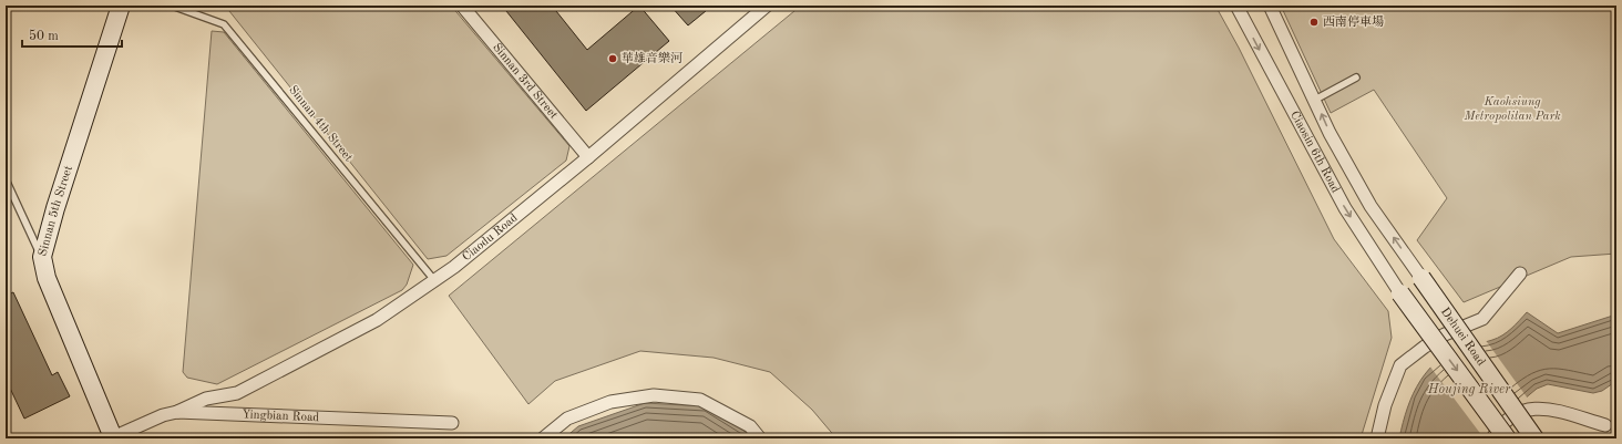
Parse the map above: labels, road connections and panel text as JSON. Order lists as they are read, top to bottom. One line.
{"streets":{"street":["Sinnan 3rd Street","Ciaosin 6th Road","Sinnan 5th Street","Ciaodu Road","Dehuei Road","Yingbian Road"],"lane":["Sinnan 4th Street"]},"crossings":[["Sinnan 3rd Street","Ciaodu Road"],["Sinnan 4th Street","Ciaodu Road"],["Ciaosin 6th Road","Dehuei Road"],["Sinnan 5th Street","Yingbian Road"],["Ciaodu Road","Yingbian Road"]],"water":["Houjing River"],"parks":["Kaohsiung Metropolitan Park"],"places":["西南停車場","華雄音樂河"],"scale_bar":"50 m"}
